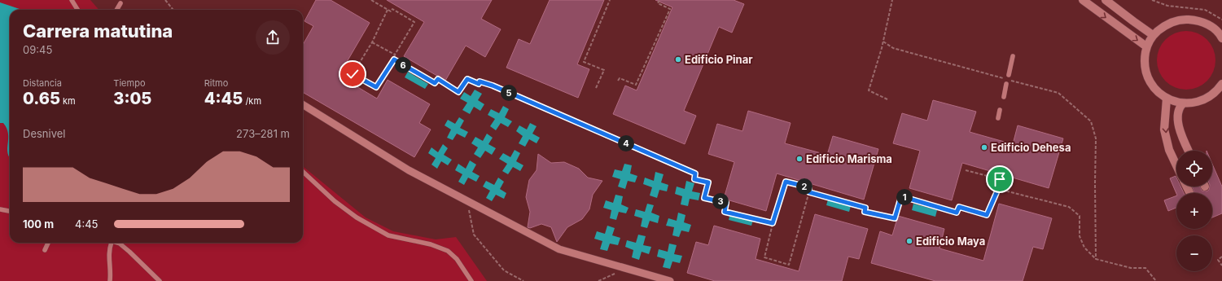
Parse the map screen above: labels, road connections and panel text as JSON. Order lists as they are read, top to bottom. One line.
{"places":["Edificio Pinar","Edificio Dehesa","Edificio Marisma","Edificio Maya"],"page":{"heading":["Carrera matutina","09:45"],"pins":["6","5","4","2","1","3"],"stats":[["Distancia","0.65 km"],["Tiempo","3:05"],["Ritmo","4:45 /km"]],"chart":["Desnivel","273–281 m"],"map_buttons":["+","−"],"list":[{"name":"100 m","note":"4:45"}]}}
